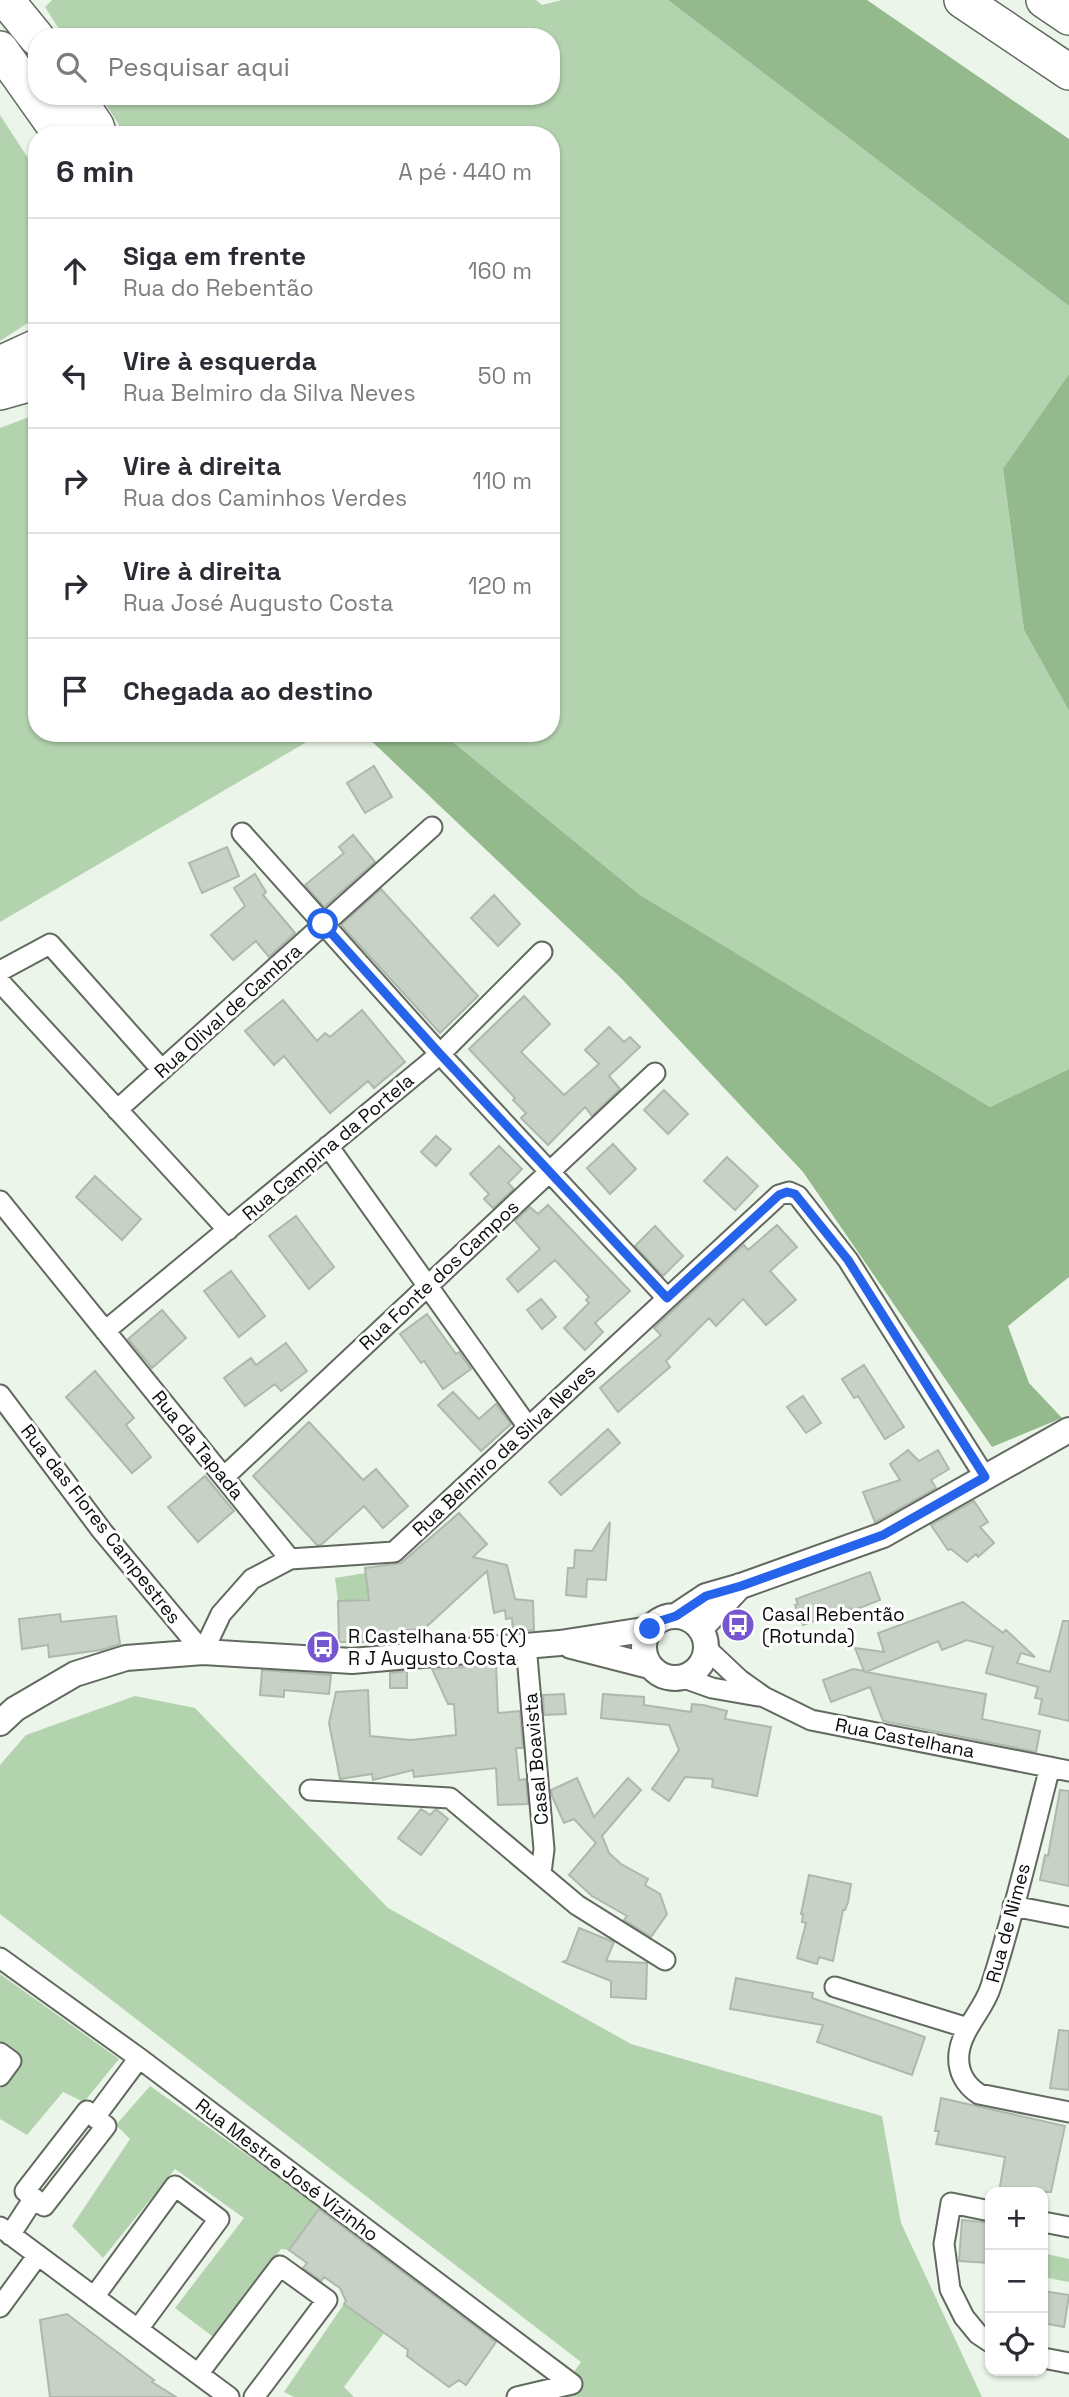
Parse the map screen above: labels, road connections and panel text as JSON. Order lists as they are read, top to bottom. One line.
{"streets":{"street":["Rua Olival de Cambra","Rua Campina da Portela","Rua Fonte dos Campos","Rua da Tapada","Rua Belmiro da Silva Neves","Rua das Flores Campestres","Rua Castelhana","Casal Boavista","Rua de Nimes","Rua Mestre José Vizinho"]},"crossings":[["Rua Campina da Portela","Rua da Tapada"],["Rua Fonte dos Campos","Rua da Tapada"],["Rua da Tapada","Rua Belmiro da Silva Neves"],["Rua Belmiro da Silva Neves","Rua das Flores Campestres"],["Rua Castelhana","Rua de Nimes"]],"places":{"bus stop":["Casal Rebentão (Rotunda)","R Castelhana 55 (X) R J Augusto Costa"]},"page":{"search":"Pesquisar aqui","heading":["6 min","A pé · 440 m"],"list":[["Siga em frente","Rua do Rebentão","160 m"],["Vire à esquerda","Rua Belmiro da Silva Neves","50 m"],["Vire à direita","Rua dos Caminhos Verdes","110 m"],["Vire à direita","Rua José Augusto Costa","120 m"],"Chegada ao destino"],"map_buttons":["+","−"]}}
